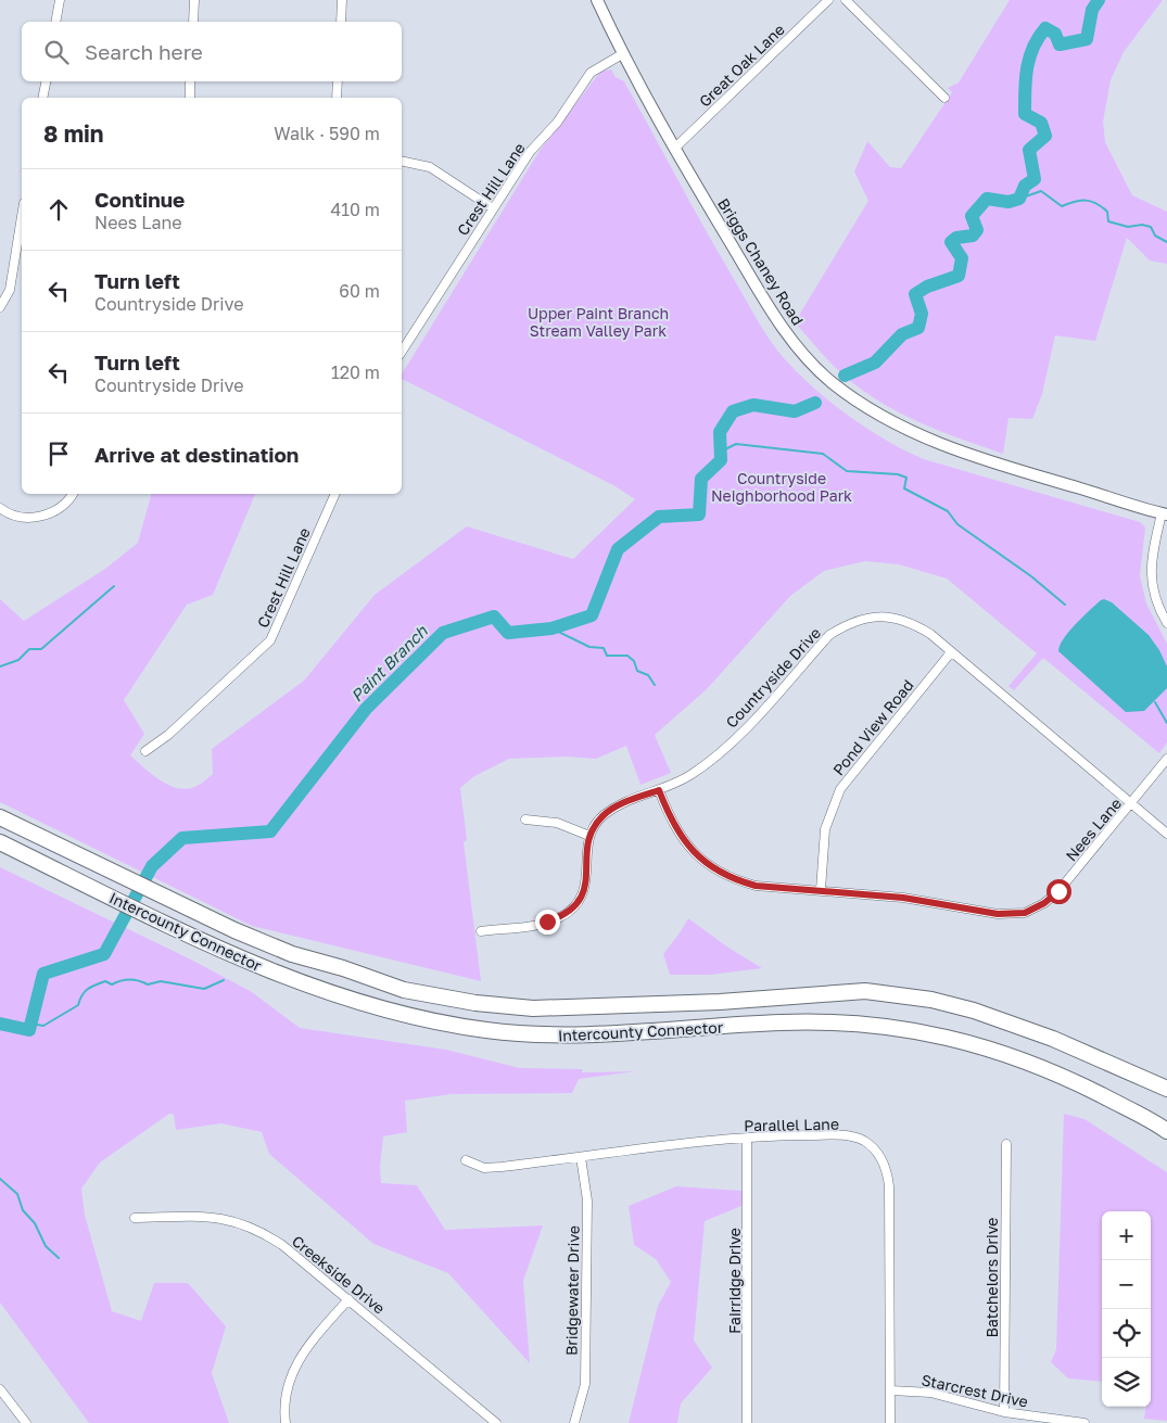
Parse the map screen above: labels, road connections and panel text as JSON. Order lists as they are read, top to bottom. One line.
{"streets":{"highway":["Intercounty Connector"],"main road":["Briggs Chaney Road"],"street":["Great Oak Lane","Crest Hill Lane","Countryside Drive","Pond View Road","Nees Lane","Parallel Lane","Creekside Drive","Batchelors Drive","Fairridge Drive","Bridgewater Drive","Starcrest Drive"]},"crossings":[["Great Oak Lane","Briggs Chaney Road"],["Crest Hill Lane","Briggs Chaney Road"],["Countryside Drive","Pond View Road"],["Countryside Drive","Nees Lane"],["Pond View Road","Nees Lane"],["Parallel Lane","Fairridge Drive"],["Parallel Lane","Bridgewater Drive"],["Parallel Lane","Starcrest Drive"],["Batchelors Drive","Starcrest Drive"]],"water":["Paint Branch"],"parks":["Upper Paint Branch Stream Valley Park","Countryside Neighborhood Park"],"page":{"search":"Search here","heading":["8 min","Walk · 590 m"],"list":[["Continue","Nees Lane","410 m"],["Turn left","Countryside Drive","60 m"],["Turn left","Countryside Drive","120 m"],"Arrive at destination"],"map_buttons":["+","−"]}}
